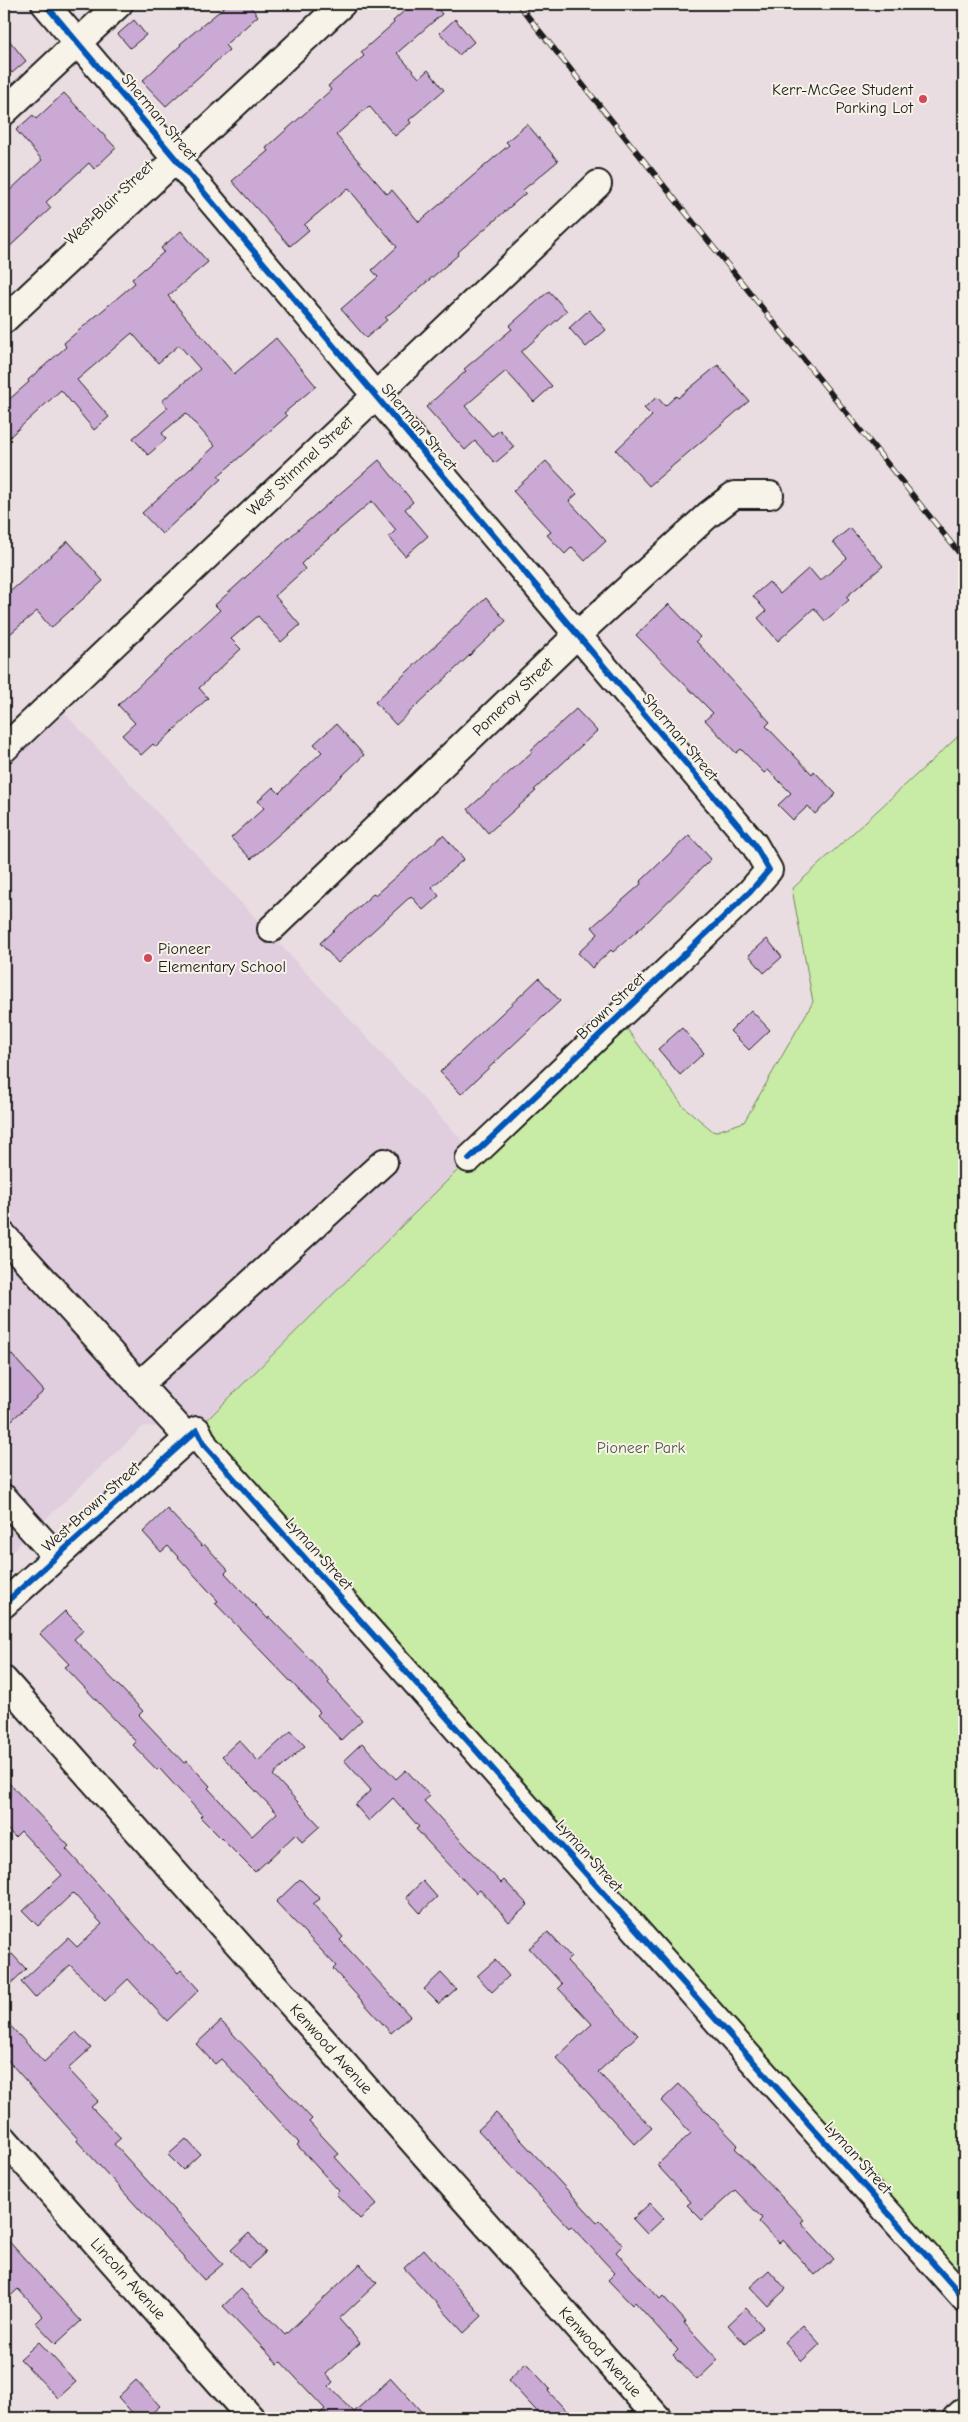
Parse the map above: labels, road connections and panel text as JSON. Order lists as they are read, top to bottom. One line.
{"streets":{"street":["Sherman Street","West Blair Street","West Stimmel Street","Pomeroy Street","Brown Street","West Brown Street","Lyman Street","Kenwood Avenue","Lincoln Avenue"]},"crossings":[["Sherman Street","West Blair Street"],["Sherman Street","West Stimmel Street"],["Sherman Street","Pomeroy Street"],["Sherman Street","Brown Street"],["West Brown Street","Lyman Street"]],"parks":["Pioneer Park"],"places":["Kerr-McGee Student Parking Lot","Pioneer Elementary School"]}
